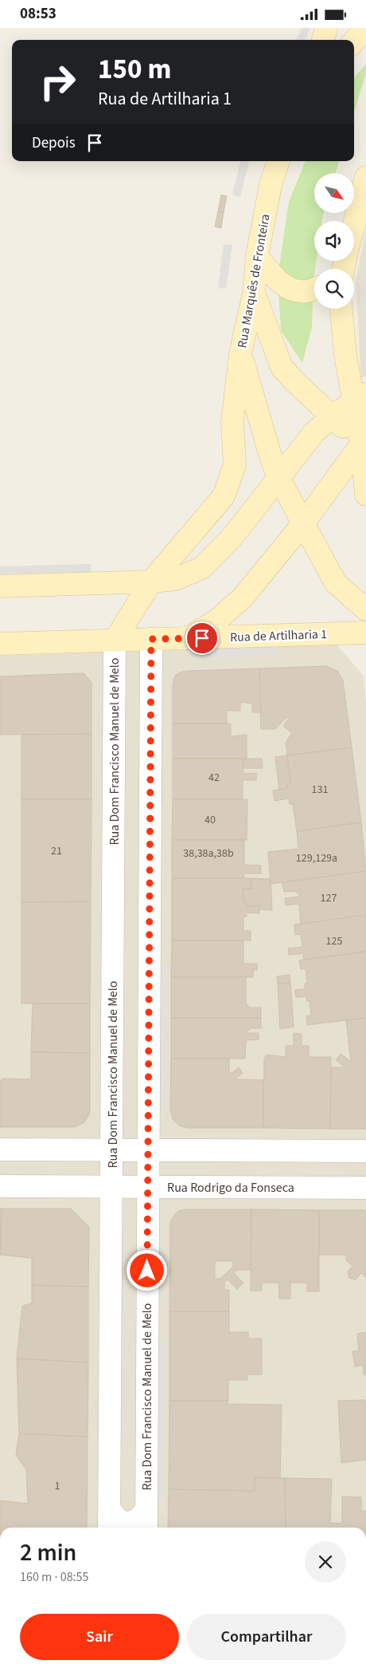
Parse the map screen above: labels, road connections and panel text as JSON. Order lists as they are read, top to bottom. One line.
{"streets":{"main road":["Rua Marquês de Fronteira","Rua de Artilharia 1"],"street":["Rua Dom Francisco Manuel de Melo","Rua Rodrigo da Fonseca"]},"crossings":[["Rua de Artilharia 1","Rua Dom Francisco Manuel de Melo"],["Rua Dom Francisco Manuel de Melo","Rua Rodrigo da Fonseca"]],"house_numbers":["42","131","40","21","38,38a,38b","129,129a","127","125","1"],"north":"bottom right","page":{"status":"08:53","turn":["150 m","Rua de Artilharia 1"],"then":"Depois","heading":["2 min","160 m · 08:55"],"buttons":["Sair","Compartilhar"]}}
